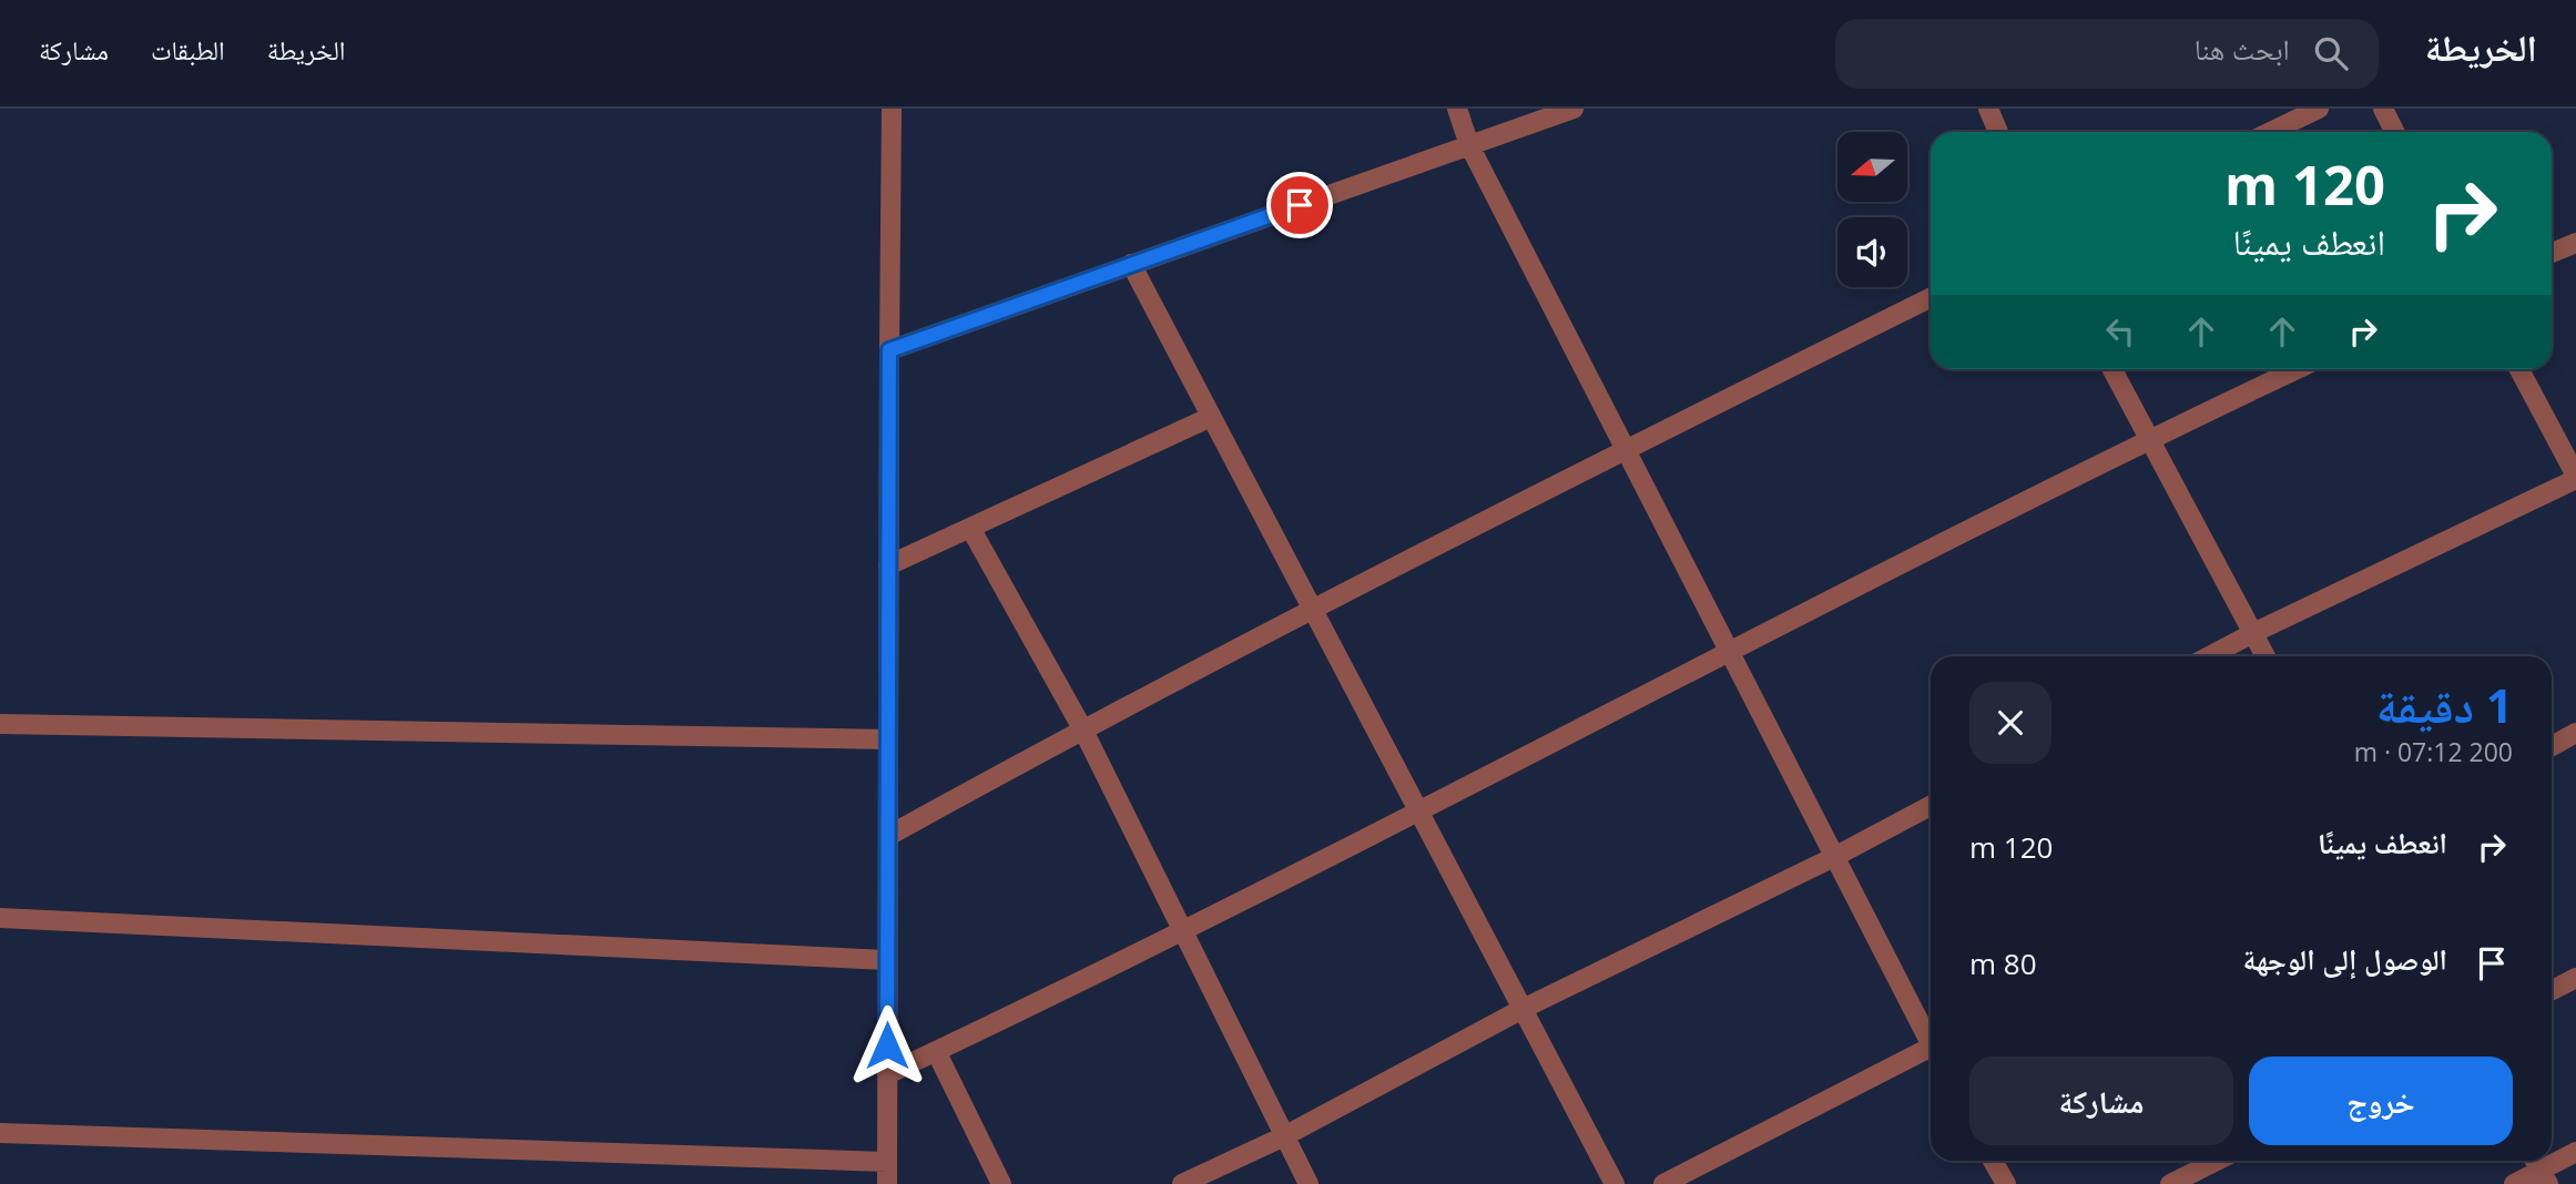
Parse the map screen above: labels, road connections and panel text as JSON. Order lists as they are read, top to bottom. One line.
{"north":"left","page":{"header":"الخريطة","search":"ابحث هنا","nav":["الخريطة","الطبقات","مشاركة"],"turn":["120 m","انعطف يمينًا"],"heading":["1 دقيقة","200 m · 07:12"],"list":[{"name":"انعطف يمينًا","value":"120 m"},{"name":"الوصول إلى الوجهة","value":"80 m"}],"buttons":["خروج","مشاركة"]}}
